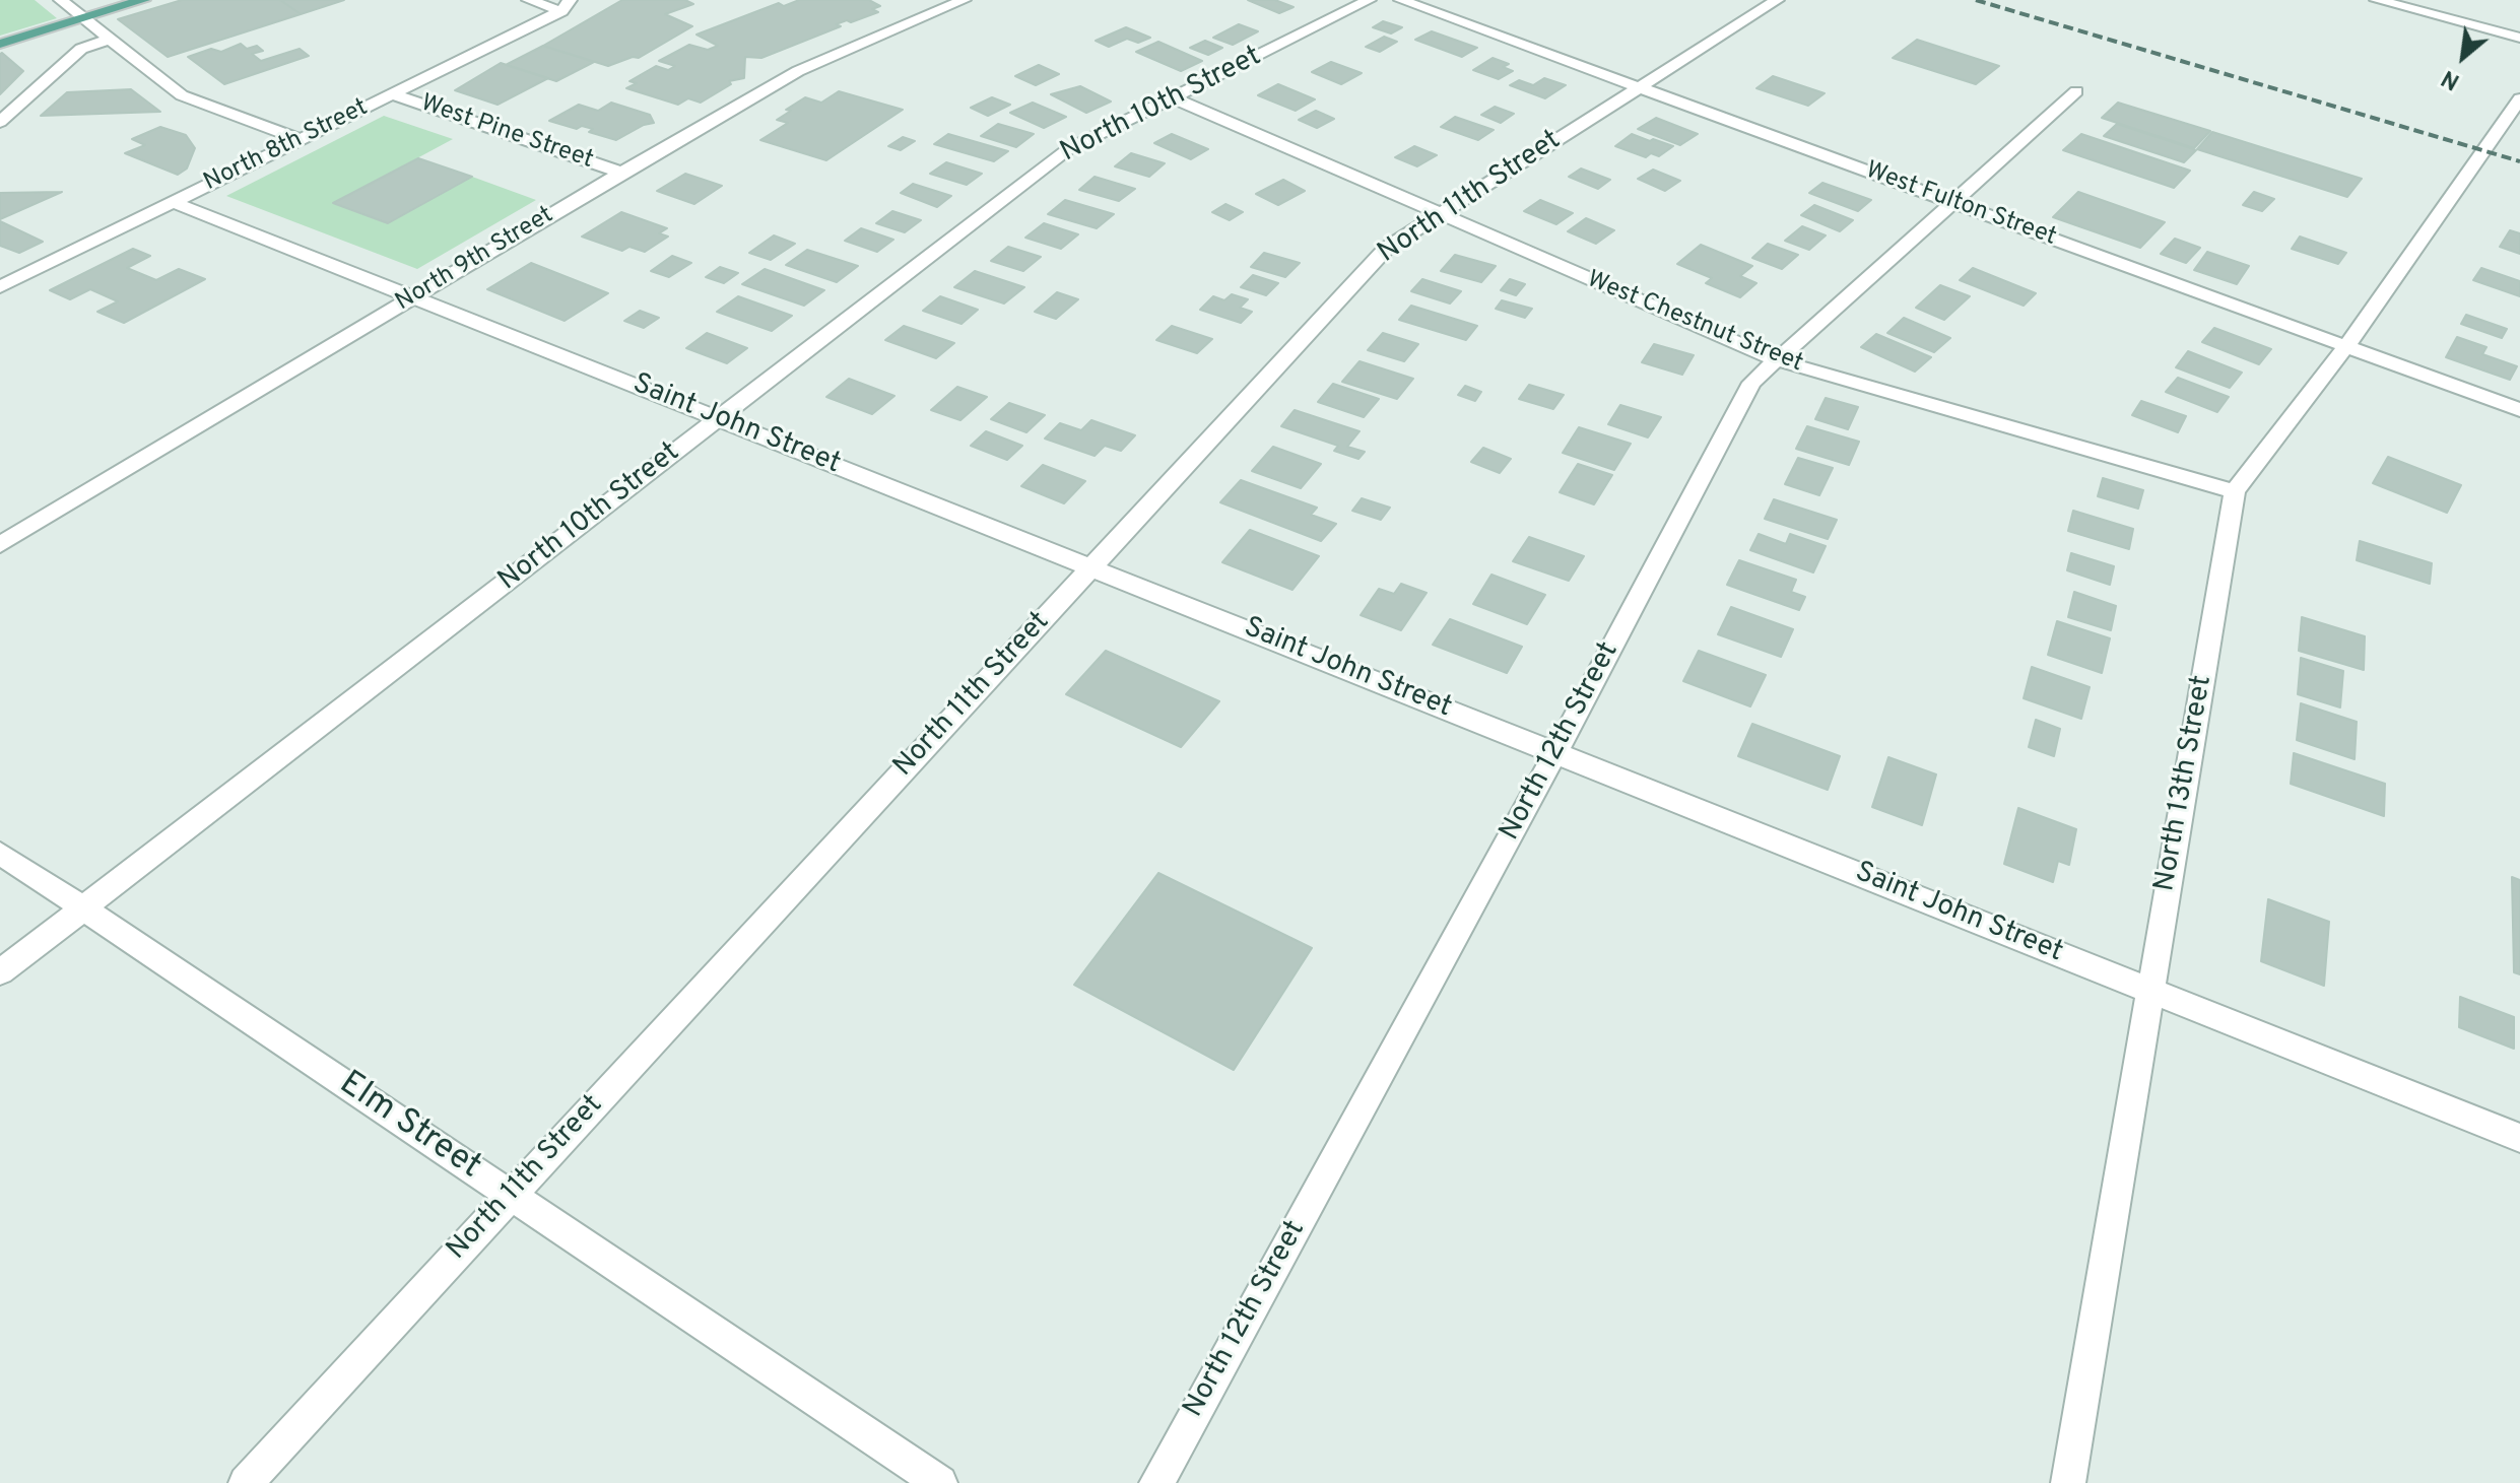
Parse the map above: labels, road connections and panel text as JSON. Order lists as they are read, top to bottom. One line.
{"streets":{"street":["North 10th Street","West Pine Street","North 8th Street","North 11th Street","West Fulton Street","North 9th Street","West Chestnut Street","Saint John Street","North 12th Street","North 13th Street","Elm Street"]},"crossings":[["North 10th Street","West Chestnut Street"],["North 10th Street","Saint John Street"],["North 10th Street","Elm Street"],["West Pine Street","North 8th Street"],["West Pine Street","North 9th Street"],["North 8th Street","Saint John Street"],["North 11th Street","West Fulton Street"],["North 11th Street","West Chestnut Street"],["North 11th Street","Saint John Street"],["North 11th Street","Elm Street"],["West Fulton Street","North 12th Street"],["West Fulton Street","North 13th Street"],["North 9th Street","Saint John Street"],["West Chestnut Street","North 12th Street"],["West Chestnut Street","North 13th Street"],["Saint John Street","North 12th Street"],["Saint John Street","North 13th Street"]],"north":"bottom left"}
